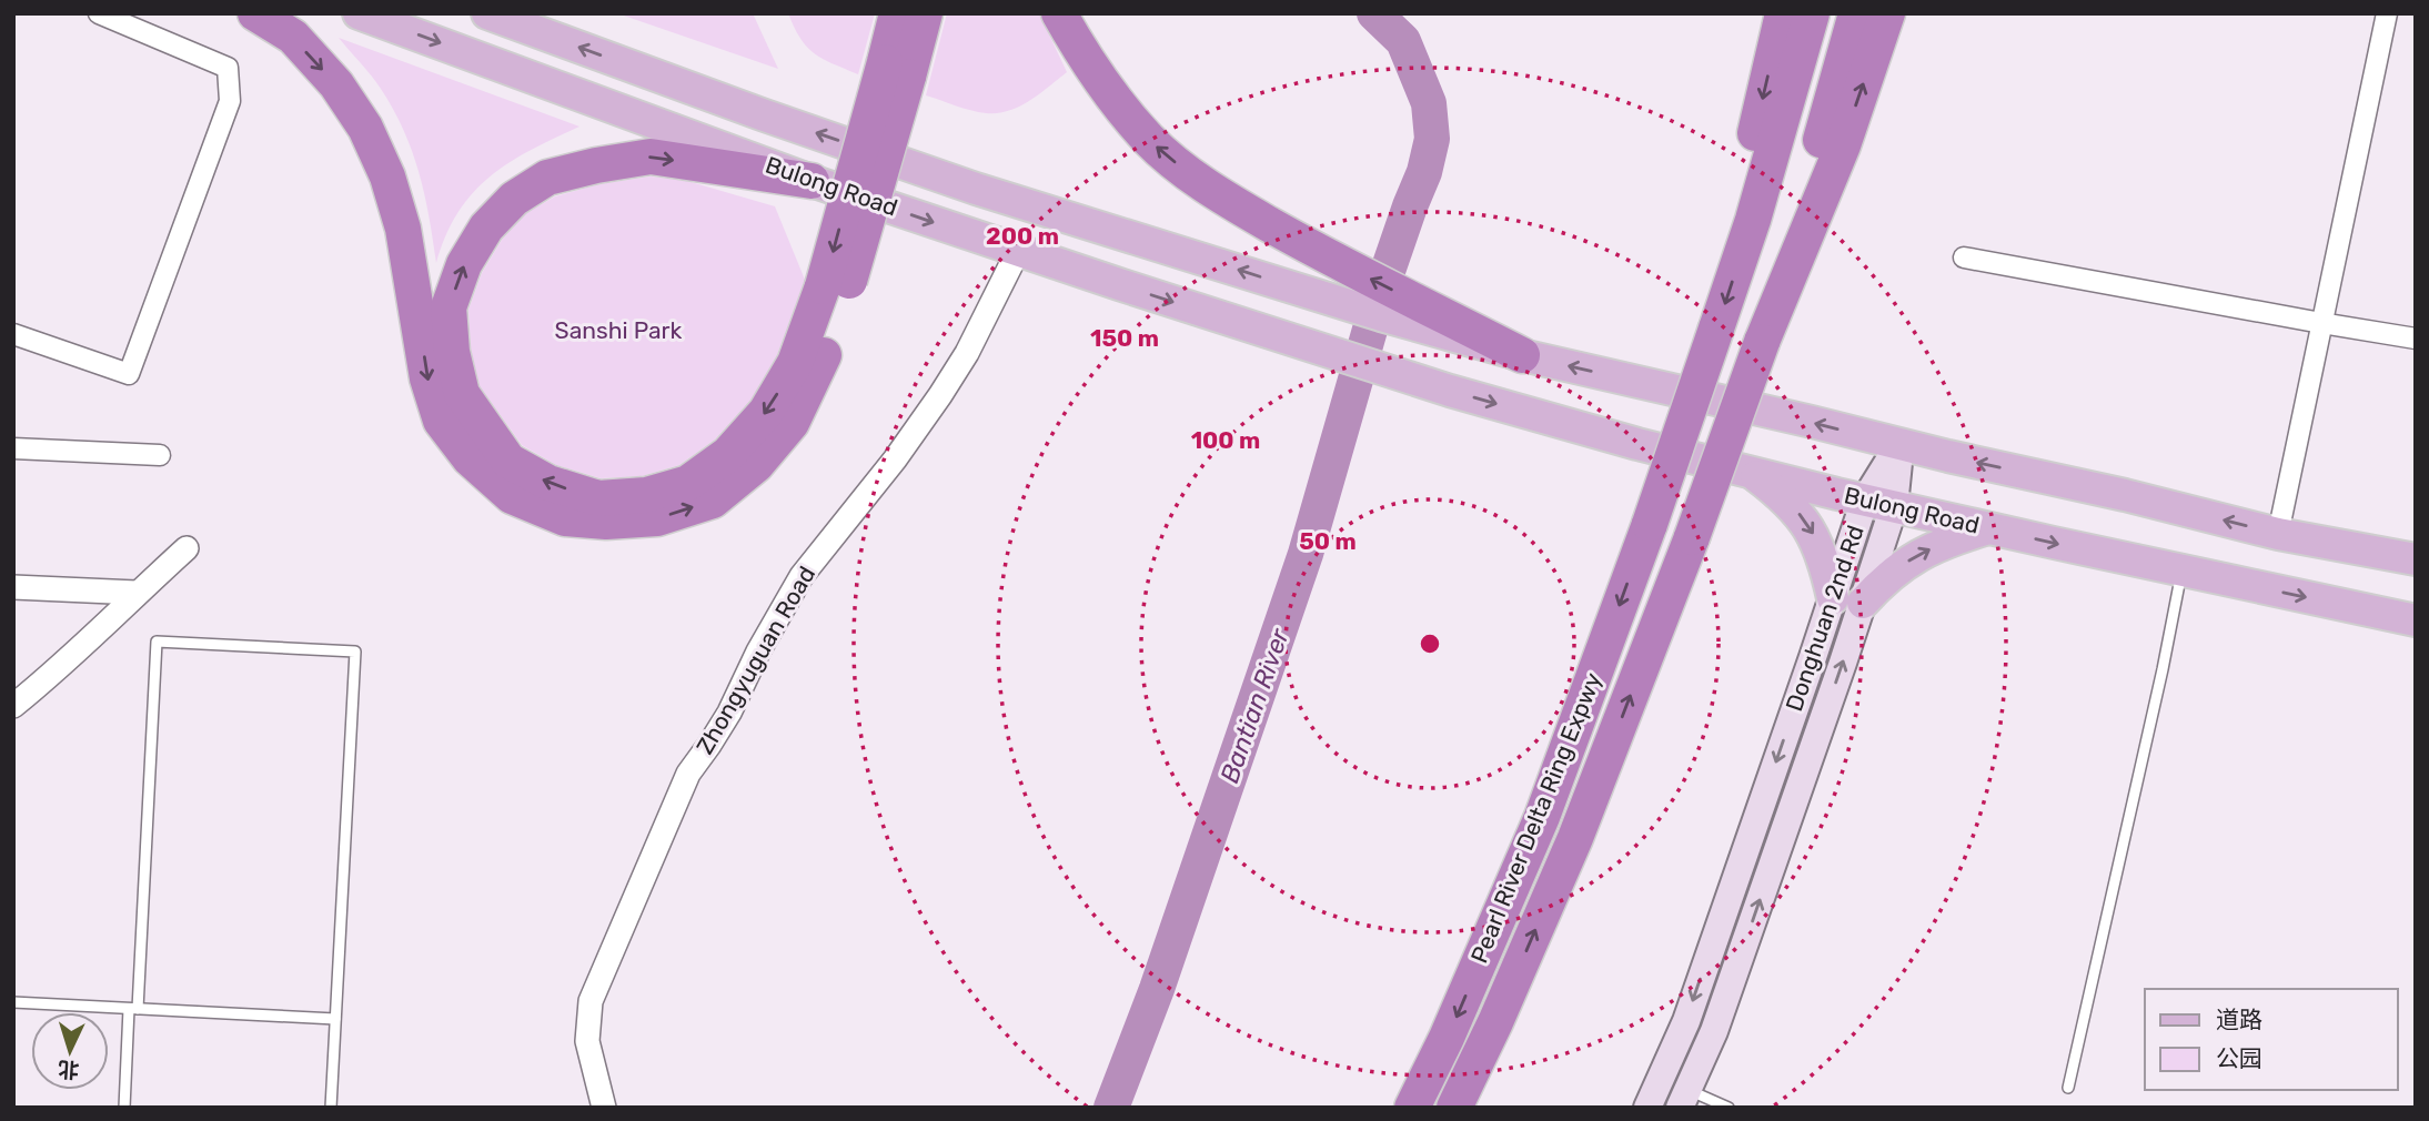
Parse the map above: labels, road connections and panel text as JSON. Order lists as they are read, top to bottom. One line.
{"streets":{"highway":["Pearl River Delta Ring Expwy"],"main road":["Bulong Road","Donghuan 2nd Rd"],"street":["Zhongyuguan Road"]},"crossings":[["Bulong Road","Donghuan 2nd Rd"],["Bulong Road","Zhongyuguan Road"]],"water":["Bantian River"],"parks":["Sanshi Park"],"legend":["道路","公园"],"north":"bottom","rings":["200 m","150 m","100 m","50 m"]}
